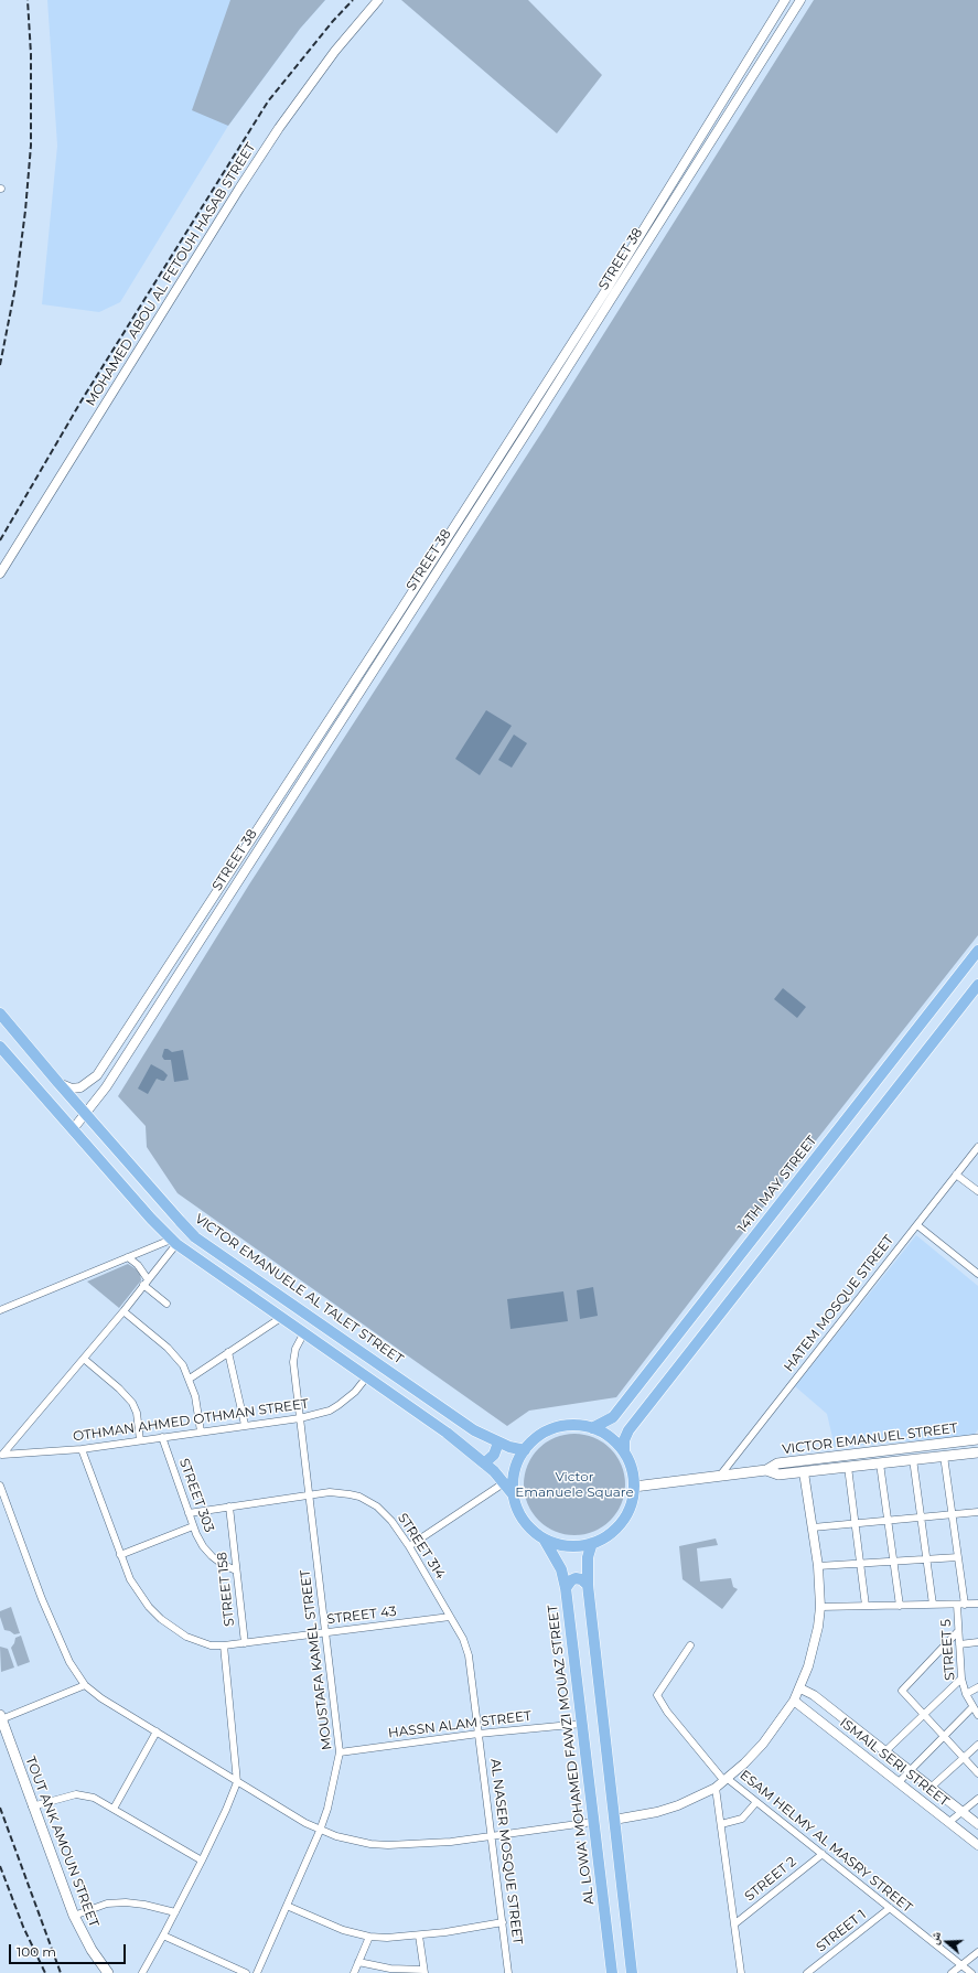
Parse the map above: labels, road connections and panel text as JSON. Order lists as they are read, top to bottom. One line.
{"streets":{"main road":["14TH MAY STREET","VICTOR EMANUELE AL TALET STREET","VICTOR EMANUEL STREET","AL LOWA' MOHAMED FAWZI MOUAZ STREET","TOUT ANK AMOUN STREET"],"street":["STREET 38","MOHAMED ABOU AL FETOUH HASAB STREET","HATEM MOSQUE STREET","OTHMAN AHMED OTHMAN STREET","STREET 303","STREET 314","STREET 158","STREET 43","STREET 5","MOUSTAFA KAMEL STREET","HASSN ALAM STREET","ISMAIL SERI STREET","ESAM HELMY AL MASRY STREET","AL NASER MOSQUE STREET","STREET 2","STREET 1"]},"crossings":[["STREET 38","VICTOR EMANUELE AL TALET STREET"],["14TH MAY STREET","VICTOR EMANUELE AL TALET STREET"],["14TH MAY STREET","VICTOR EMANUEL STREET"],["14TH MAY STREET","AL LOWA' MOHAMED FAWZI MOUAZ STREET"],["VICTOR EMANUELE AL TALET STREET","VICTOR EMANUEL STREET"],["VICTOR EMANUELE AL TALET STREET","AL LOWA' MOHAMED FAWZI MOUAZ STREET"],["HATEM MOSQUE STREET","VICTOR EMANUEL STREET"],["OTHMAN AHMED OTHMAN STREET","STREET 303"],["OTHMAN AHMED OTHMAN STREET","STREET 43"],["OTHMAN AHMED OTHMAN STREET","MOUSTAFA KAMEL STREET"],["VICTOR EMANUEL STREET","AL LOWA' MOHAMED FAWZI MOUAZ STREET"],["STREET 303","STREET 314"],["STREET 303","STREET 158"],["STREET 314","STREET 158"],["STREET 314","STREET 43"],["STREET 314","MOUSTAFA KAMEL STREET"],["STREET 314","HASSN ALAM STREET"],["STREET 314","AL NASER MOSQUE STREET"],["STREET 158","STREET 43"],["STREET 43","MOUSTAFA KAMEL STREET"],["MOUSTAFA KAMEL STREET","HASSN ALAM STREET"],["HASSN ALAM STREET","AL LOWA' MOHAMED FAWZI MOUAZ STREET"],["HASSN ALAM STREET","AL NASER MOSQUE STREET"],["ESAM HELMY AL MASRY STREET","STREET 2"],["ESAM HELMY AL MASRY STREET","STREET 1"]],"parks":["Victor Emanuele Square"],"scale_bar":"100 m","north":"left"}
